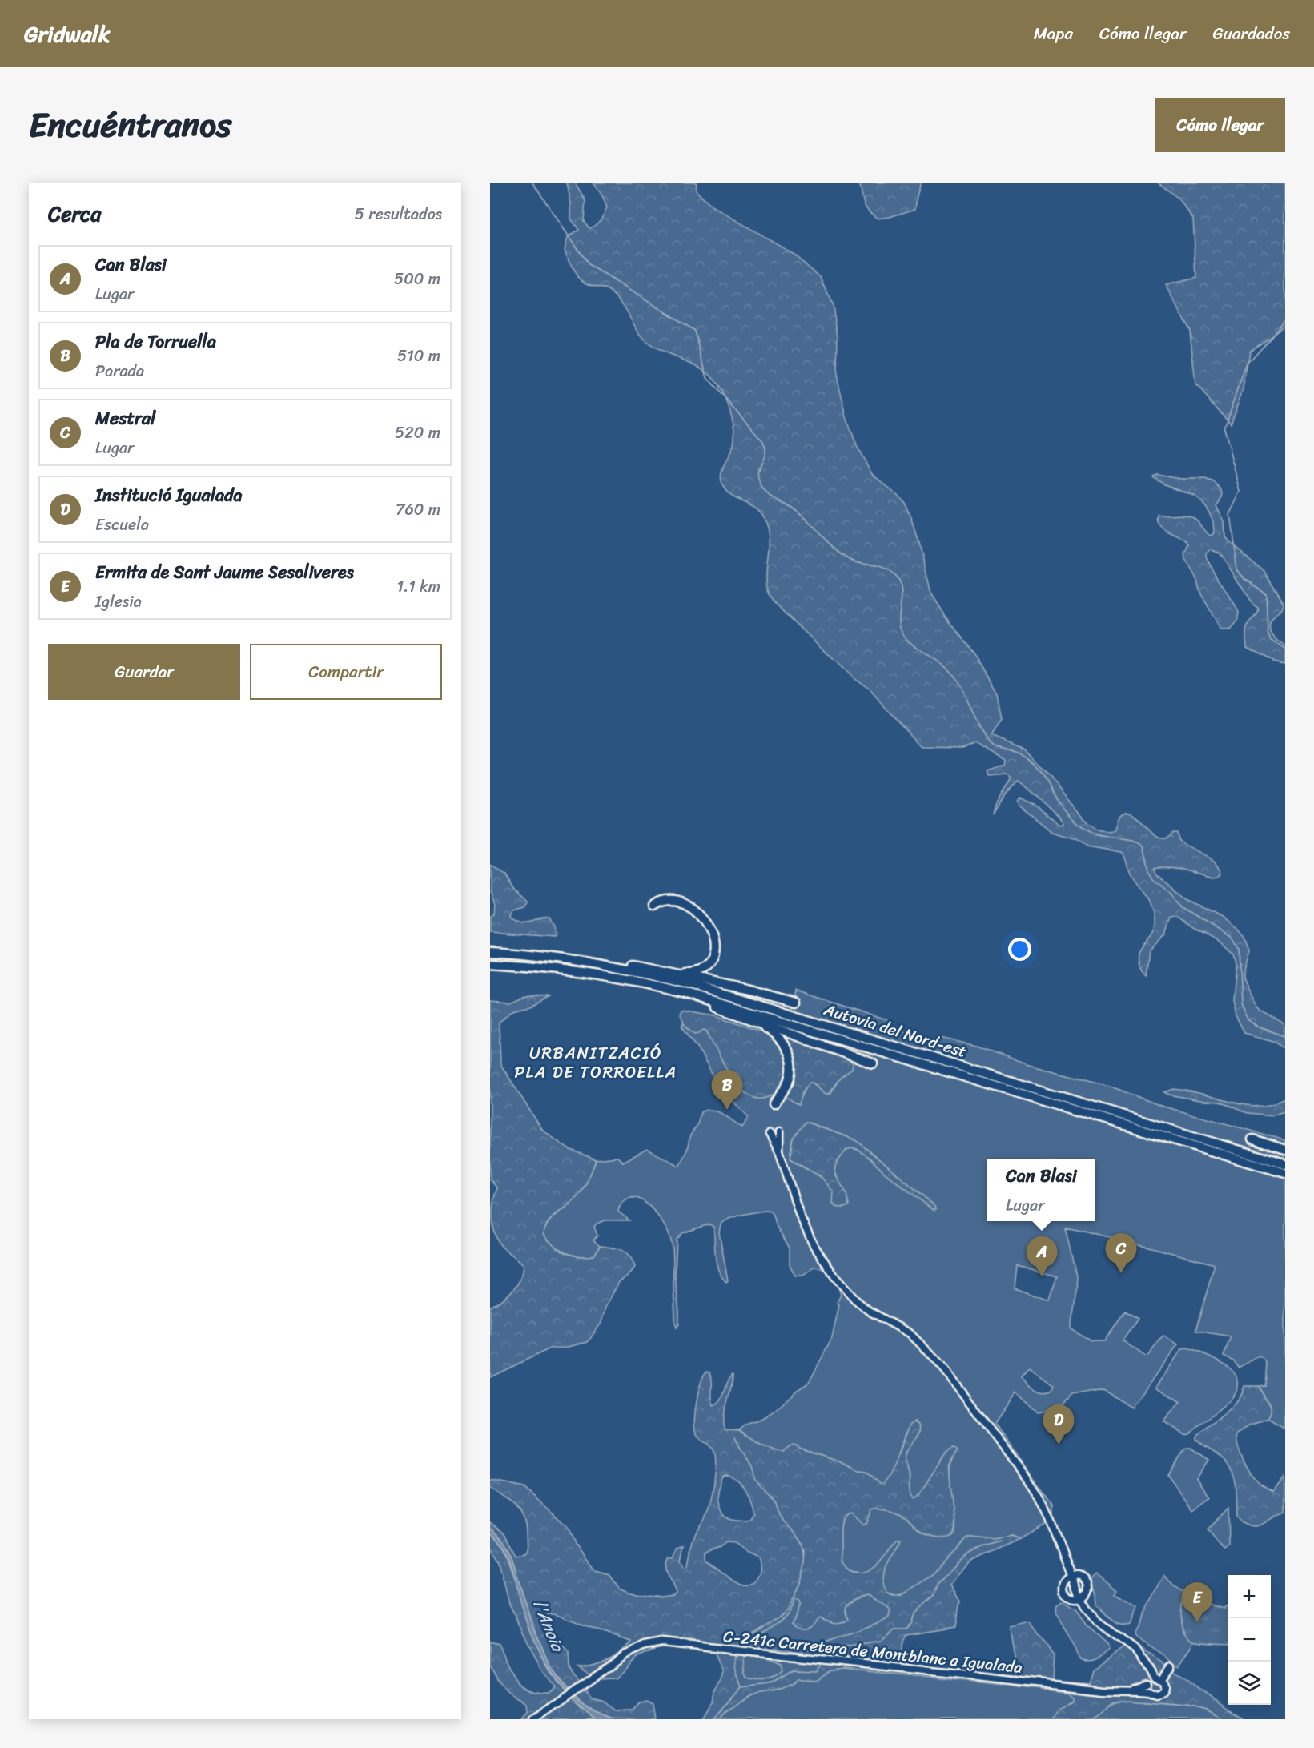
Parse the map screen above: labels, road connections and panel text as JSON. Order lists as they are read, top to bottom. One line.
{"streets":{"highway":["Autovia del Nord-est"],"main road":["C-241c Carretera de Montblanc a Igualada"]},"districts":["URBANITZACIÓ PLA DE TORROELLA"],"water":["l'Anoia"],"page":{"header":"Gridwalk","nav":["Mapa","Cómo llegar","Guardados"],"title":"Encuéntranos","buttons":["Cómo llegar",["Guardar","Compartir"]],"heading":["Cerca","5 resultados"],"list":[{"mark":"A","name":"Can Blasi","note":"Lugar","value":"500 m"},{"mark":"B","name":"Pla de Torruella","note":"Parada","value":"510 m"},{"mark":"C","name":"Mestral","note":"Lugar","value":"520 m"},{"mark":"D","name":"Institució Igualada","note":"Escuela","value":"760 m"},{"mark":"E","name":"Ermita de Sant Jaume Sesoliveres","note":"Iglesia","value":"1.1 km"}],"pins":["B","C","A","D","E"],"popup":["Can Blasi","Lugar"],"map_buttons":["+","−"]}}
